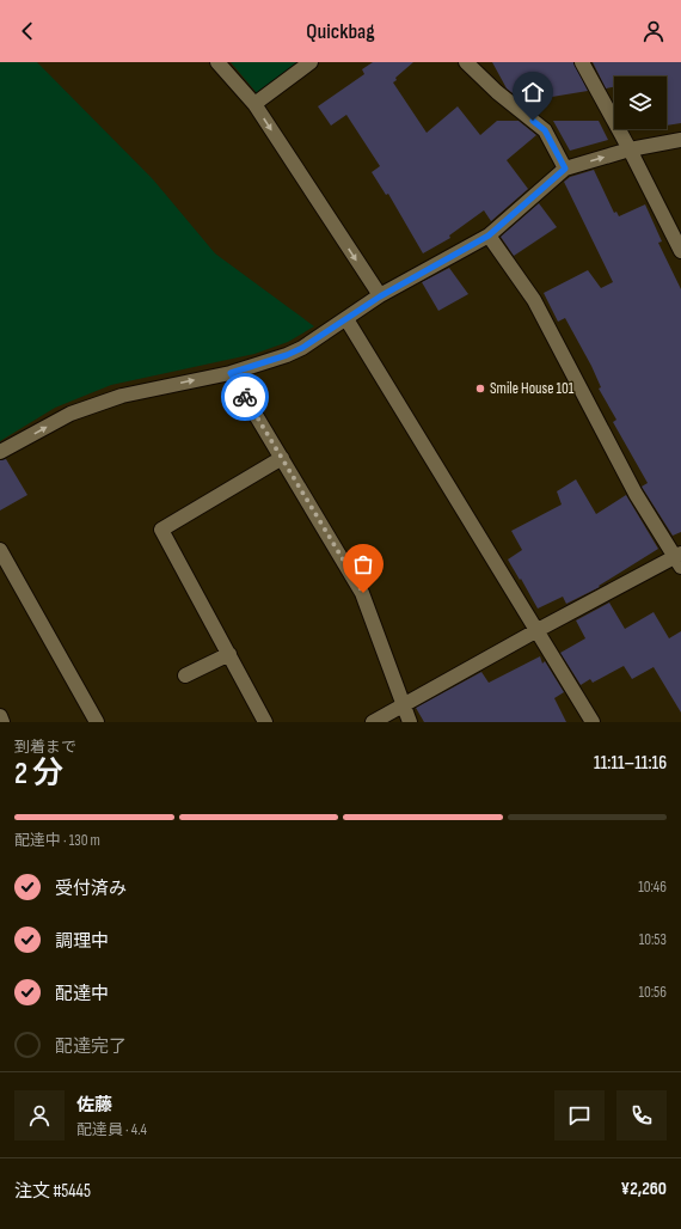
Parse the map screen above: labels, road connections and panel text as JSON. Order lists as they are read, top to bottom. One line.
{"places":["Smile House 101"],"page":{"header":"Quickbag","heading":["2 分","到着まで","11:11–11:16"],"panel":["佐藤","配達員 · 4.4","注文 #5445","¥2,260"],"bar":"配達中 · 130 m","list":[["受付済み","10:46"],["調理中","10:53"],["配達中","10:56"],"配達完了"]}}
